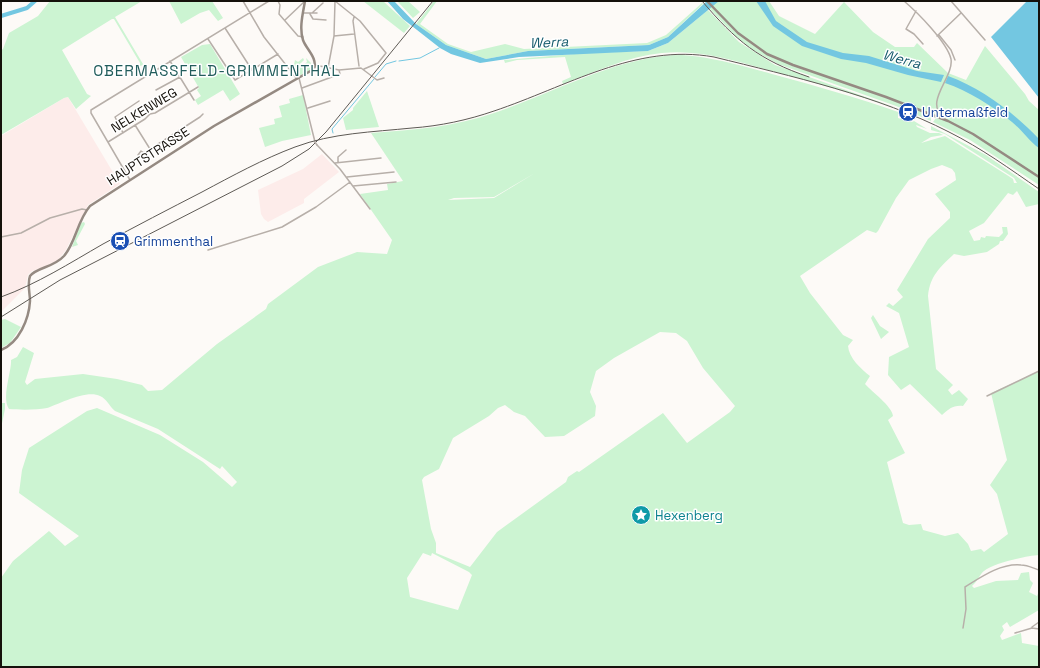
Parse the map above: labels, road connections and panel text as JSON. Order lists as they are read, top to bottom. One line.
{"streets":{"main road":["HAUPTSTRASSE"],"street":["NELKENWEG"]},"districts":["OBERMASSFELD-GRIMMENTHAL"],"water":["Werra"],"places":{"station":["Untermaßfeld","Grimmenthal"],"place":["Hexenberg"]}}
